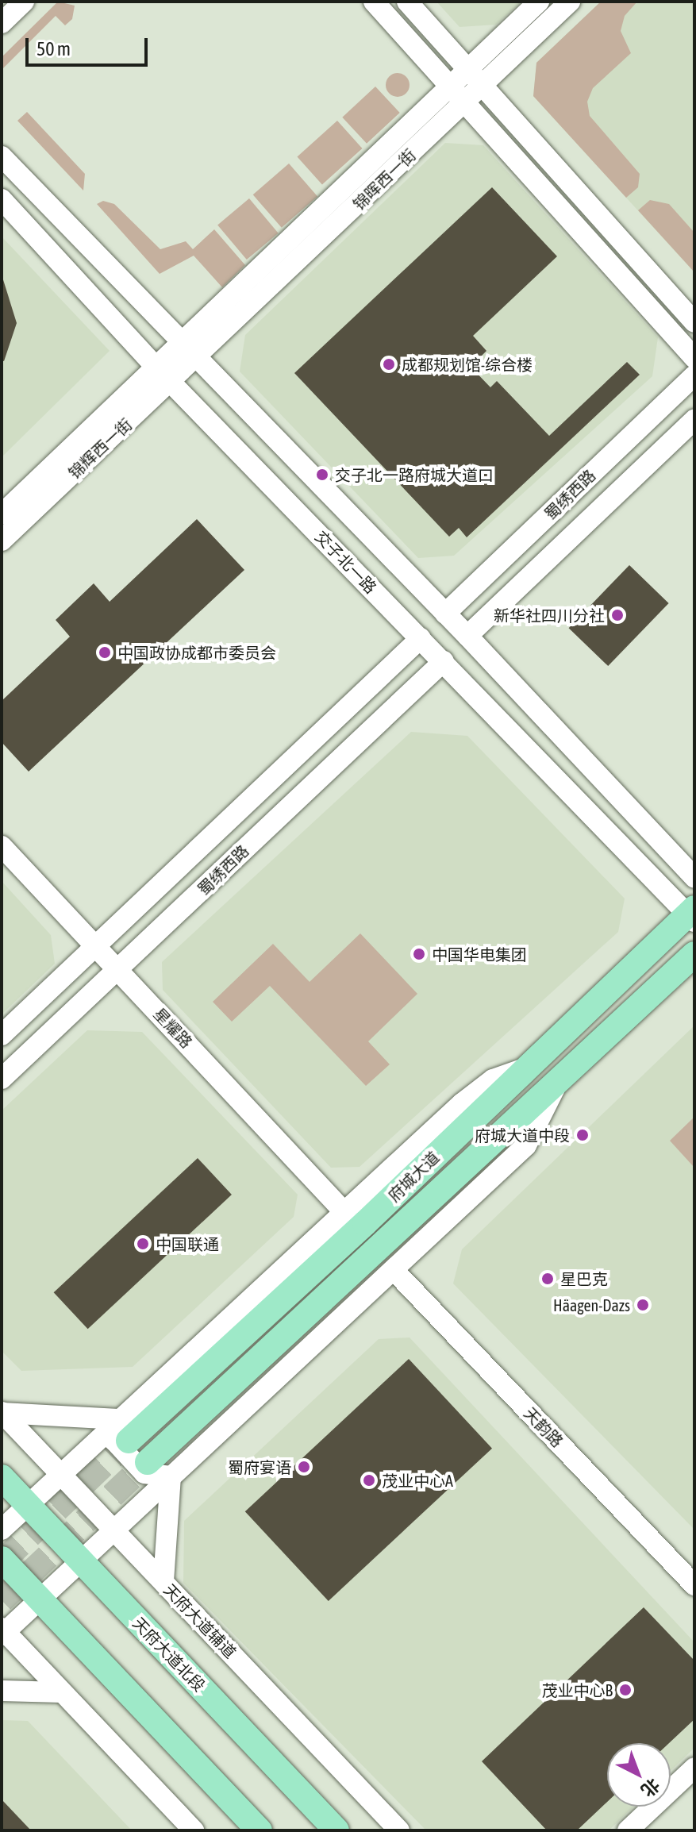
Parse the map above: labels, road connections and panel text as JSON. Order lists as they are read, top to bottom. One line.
{"streets":{"main road":["府城大道","天府大道北段"],"street":["锦晖西一街","锦辉西一街","蜀绣西路","交子北一路","星耀路","天韵路","天府大道辅道"]},"crossings":[["锦晖西一街","锦辉西一街"],["锦辉西一街","交子北一路"],["蜀绣西路","交子北一路"],["蜀绣西路","星耀路"],["交子北一路","府城大道"]],"places":["成都规划馆-综合楼","交子北一路府城大道口","新华社四川分社","中国政协成都市委员会","中国华电集团","府城大道中段","中国联通","星巴克","Häagen-Dazs","蜀府宴语","茂业中心A","茂业中心B"],"scale_bar":"50 m","north":"bottom right"}
